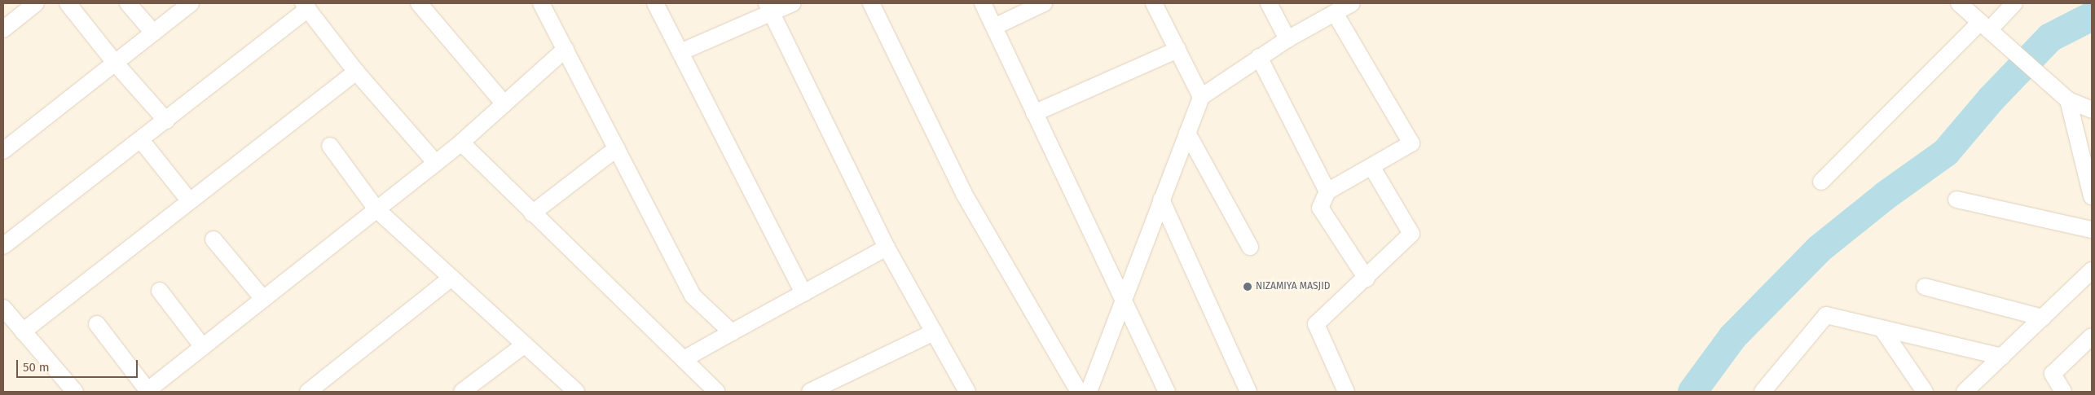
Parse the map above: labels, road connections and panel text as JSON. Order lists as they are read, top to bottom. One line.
{"places":["NIZAMIYA MASJID"],"scale_bar":"50 m"}
